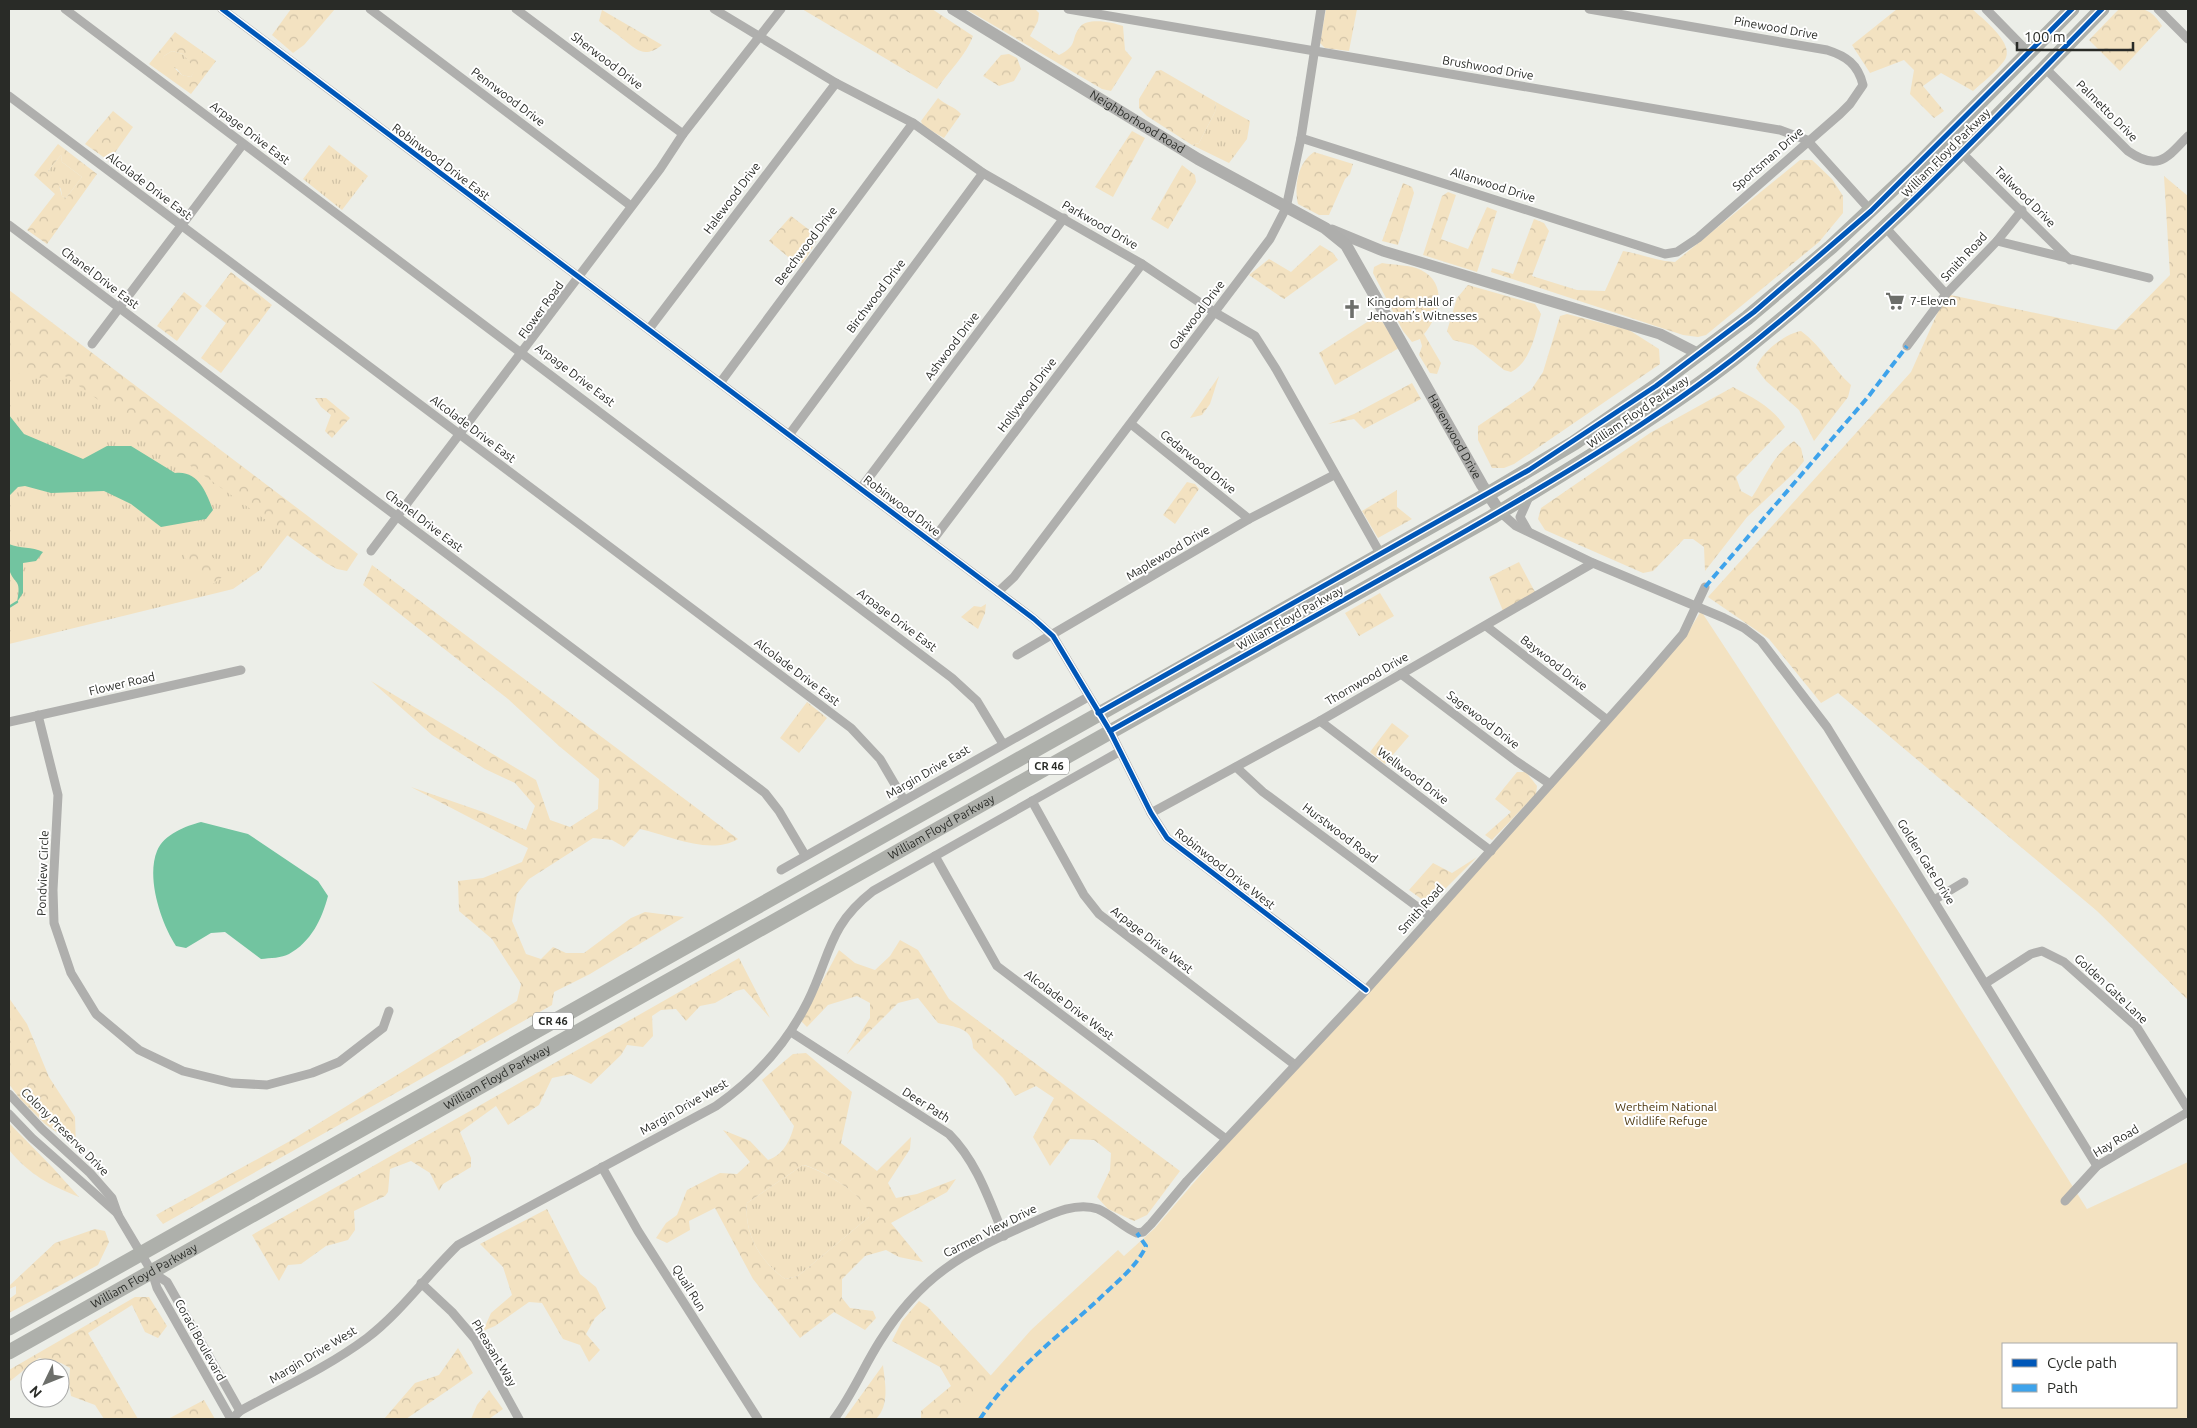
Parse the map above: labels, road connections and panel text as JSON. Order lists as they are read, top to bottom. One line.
{"streets":{"highway":["William Floyd Parkway","CR 46"],"main road":["Neighborhood Road","Havenwood Drive"],"street":["Pinewood Drive","Sherwood Drive","Brushwood Drive","Pennwood Drive","Palmetto Drive","Arpage Drive East","Sportsman Drive","Robinwood Drive East","Allanwood Drive","Alcolade Drive East","Tallwood Drive","Halewood Drive","Parkwood Drive","Beechwood Drive","Smith Road","Chanel Drive East","Birchwood Drive","Flower Road","Oakwood Drive","Ashwood Drive","Hollywood Drive","Cedarwood Drive","Robinwood Drive","Maplewood Drive","Baywood Drive","Thornwood Drive","Sagewood Drive","Margin Drive East","Wellwood Drive","Hurstwood Road","Golden Gate Drive","Robinwood Drive West","Pondview Circle","Arpage Drive West","Golden Gate Lane","Alcolade Drive West","Deer Path","Margin Drive West","Colony Preserve Drive","Hay Road","Carmen View Drive","Quail Run","Coraci Boulevard","Pheasant Way"]},"crossings":[["Pinewood Drive","Sportsman Drive"],["Sherwood Drive","Flower Road"],["Brushwood Drive","William Floyd Parkway"],["Brushwood Drive","Sportsman Drive"],["Brushwood Drive","Oakwood Drive"],["Pennwood Drive","Flower Road"],["Palmetto Drive","William Floyd Parkway"],["Neighborhood Road","Oakwood Drive"],["Neighborhood Road","Havenwood Drive"],["Arpage Drive East","Flower Road"],["Arpage Drive East","Margin Drive East"],["William Floyd Parkway","Tallwood Drive"],["William Floyd Parkway","Parkwood Drive"],["William Floyd Parkway","Havenwood Drive"],["William Floyd Parkway","Robinwood Drive"],["William Floyd Parkway","Robinwood Drive West"],["William Floyd Parkway","Colony Preserve Drive"],["William Floyd Parkway","Coraci Boulevard"],["Sportsman Drive","Allanwood Drive"],["Robinwood Drive East","Halewood Drive"],["Robinwood Drive East","Flower Road"],["Robinwood Drive East","Robinwood Drive"],["Allanwood Drive","Oakwood Drive"],["Alcolade Drive East","Flower Road"],["Alcolade Drive East","Margin Drive East"],["Tallwood Drive","Smith Road"],["Halewood Drive","Parkwood Drive"],["Halewood Drive","Robinwood Drive"],["Parkwood Drive","Beechwood Drive"],["Parkwood Drive","Birchwood Drive"],["Parkwood Drive","Flower Road"],["Parkwood Drive","Oakwood Drive"],["Parkwood Drive","Ashwood Drive"],["Parkwood Drive","Hollywood Drive"],["Parkwood Drive","Maplewood Drive"],["Beechwood Drive","Robinwood Drive"],["Smith Road","Havenwood Drive"],["Smith Road","Baywood Drive"],["Smith Road","Sagewood Drive"],["Smith Road","Wellwood Drive"],["Smith Road","Hurstwood Road"],["Smith Road","Golden Gate Drive"],["Smith Road","Robinwood Drive West"],["Smith Road","Arpage Drive West"],["Smith Road","Alcolade Drive West"],["Smith Road","Carmen View Drive"],["Chanel Drive East","Flower Road"],["Chanel Drive East","Margin Drive East"],["Birchwood Drive","Robinwood Drive"],["Flower Road","Pondview Circle"],["Oakwood Drive","Cedarwood Drive"],["Oakwood Drive","Robinwood Drive"],["Ashwood Drive","Robinwood Drive"],["Hollywood Drive","Robinwood Drive"],["Havenwood Drive","Thornwood Drive"],["Havenwood Drive","Golden Gate Drive"],["Cedarwood Drive","Maplewood Drive"],["Robinwood Drive","Maplewood Drive"],["Robinwood Drive","Margin Drive East"],["Robinwood Drive","Robinwood Drive West"],["Baywood Drive","Thornwood Drive"],["Thornwood Drive","Sagewood Drive"],["Thornwood Drive","Wellwood Drive"],["Thornwood Drive","Hurstwood Road"],["Thornwood Drive","Robinwood Drive West"],["Golden Gate Drive","Golden Gate Lane"],["Golden Gate Drive","Hay Road"],["Robinwood Drive West","Margin Drive West"],["Arpage Drive West","Margin Drive West"],["Golden Gate Lane","Hay Road"],["Alcolade Drive West","Margin Drive West"],["Deer Path","Margin Drive West"],["Deer Path","Carmen View Drive"],["Margin Drive West","Quail Run"],["Margin Drive West","Coraci Boulevard"],["Margin Drive West","Pheasant Way"],["Colony Preserve Drive","Coraci Boulevard"]],"parks":["Wertheim National Wildlife Refuge"],"places":{"supermarket":["7-Eleven"],"church":["Kingdom Hall of Jehovah’s Witnesses"]},"legend":["Cycle path","Path"],"scale_bar":"100 m","north":"bottom left"}
